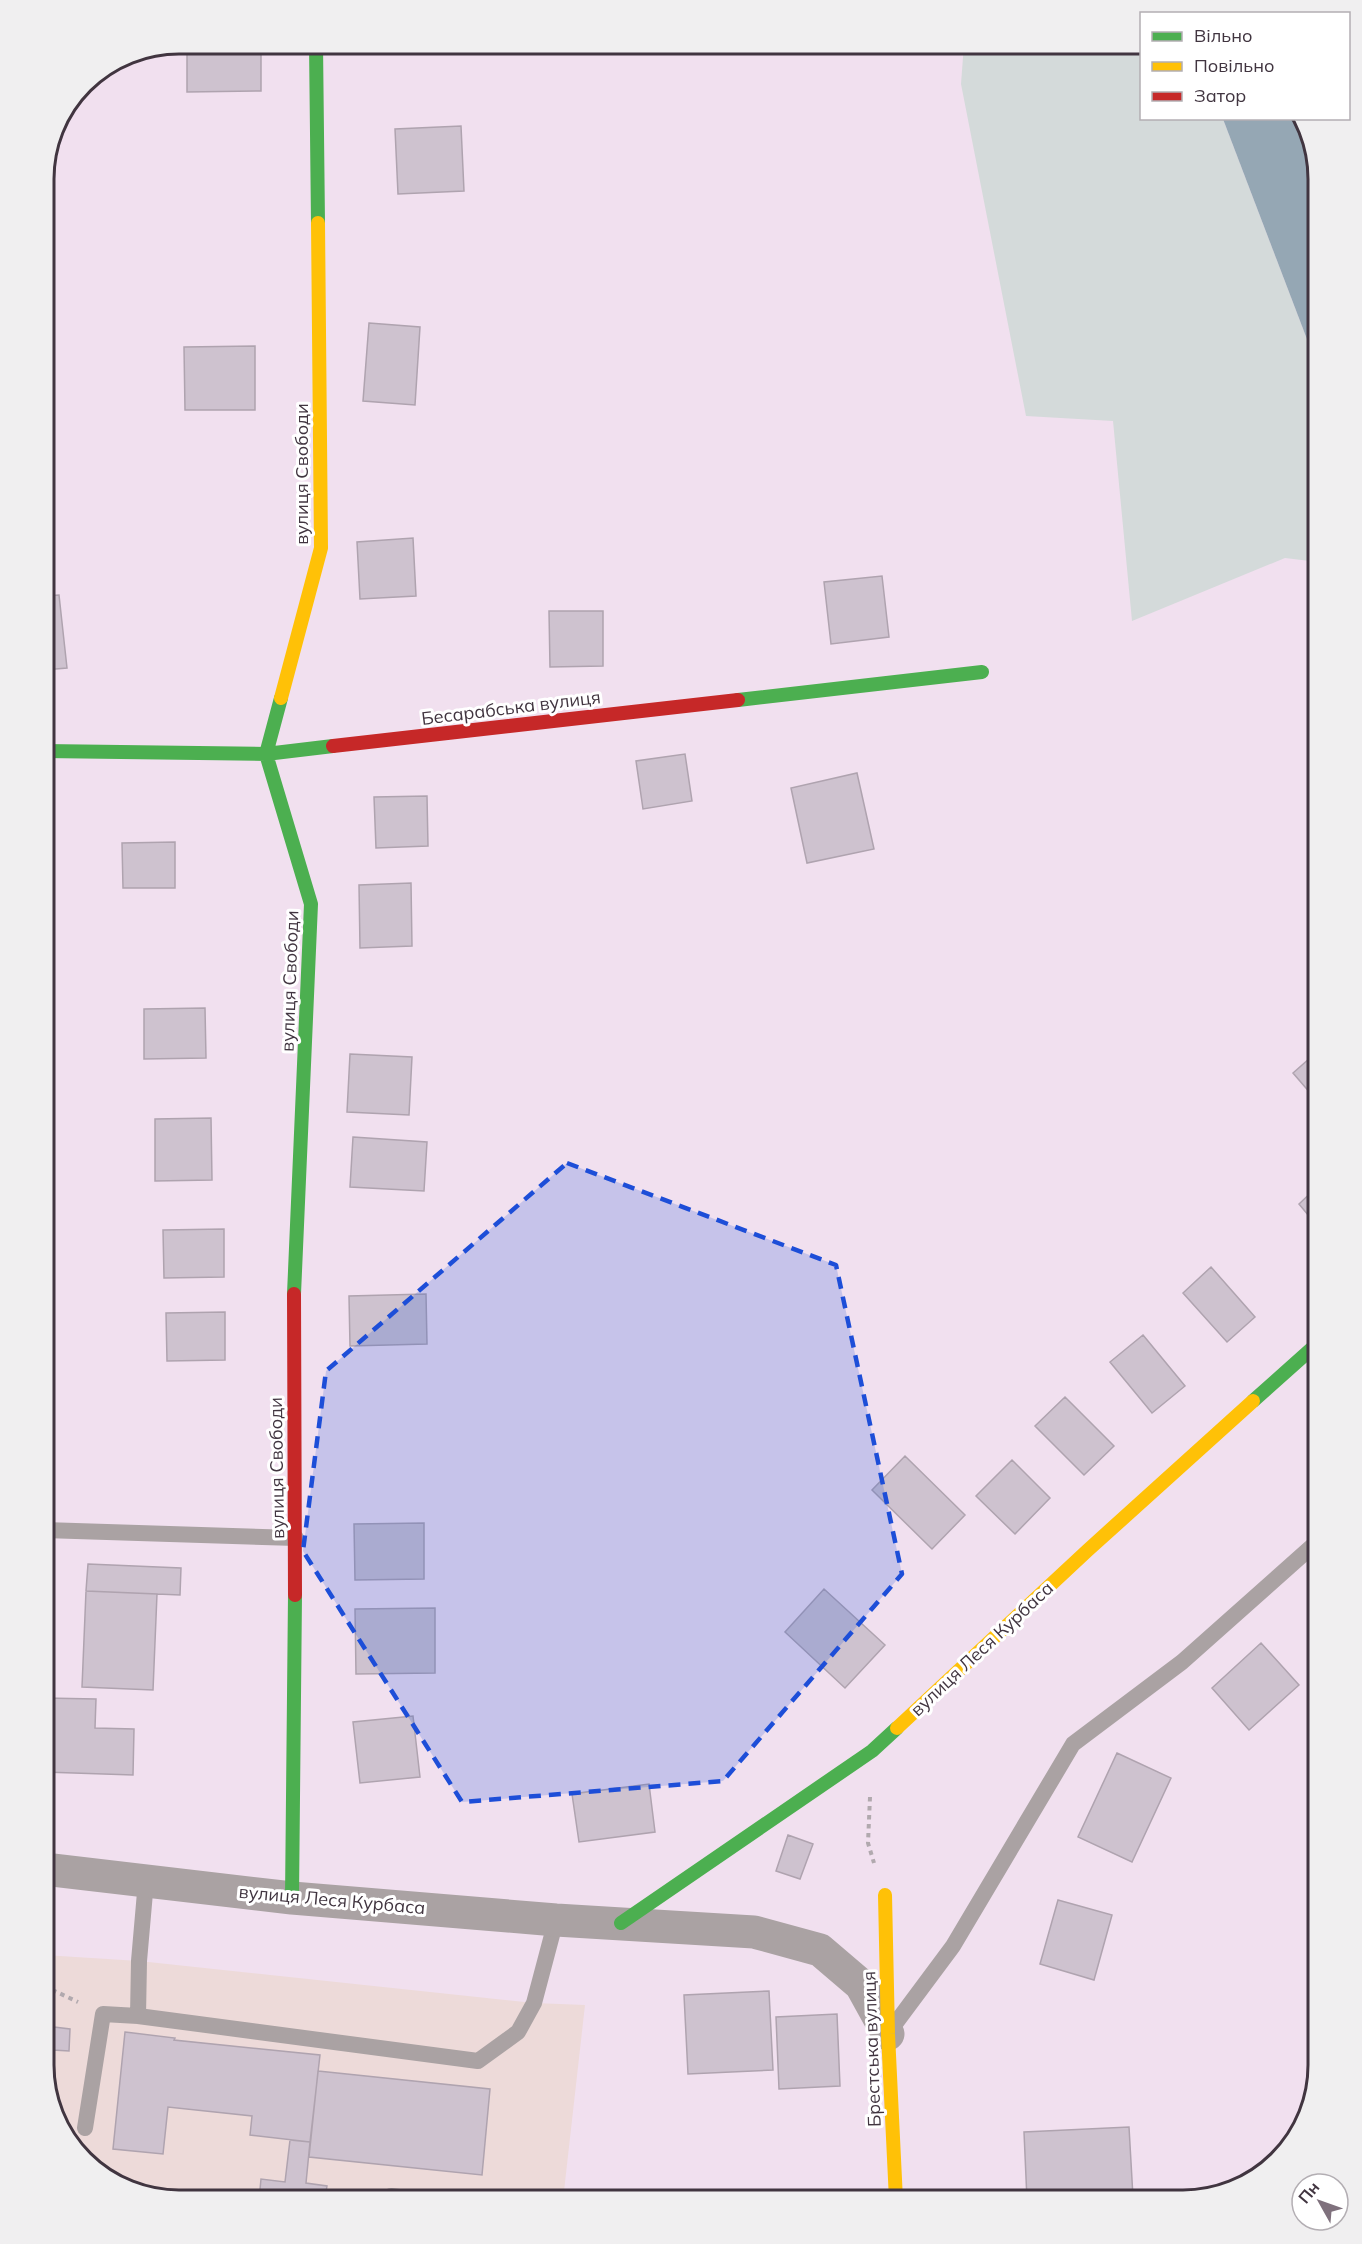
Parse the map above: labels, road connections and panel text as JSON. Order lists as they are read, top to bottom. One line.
{"streets":{"street":["вулиця Свободи","Бесарабська вулиця","вулиця Леся Курбаса","Брестська вулиця"]},"crossings":[["вулиця Свободи","Бесарабська вулиця"],["вулиця Свободи","вулиця Леся Курбаса"],["вулиця Леся Курбаса","Брестська вулиця"]],"legend":["Вільно","Повільно","Затор"],"north":"top left"}
